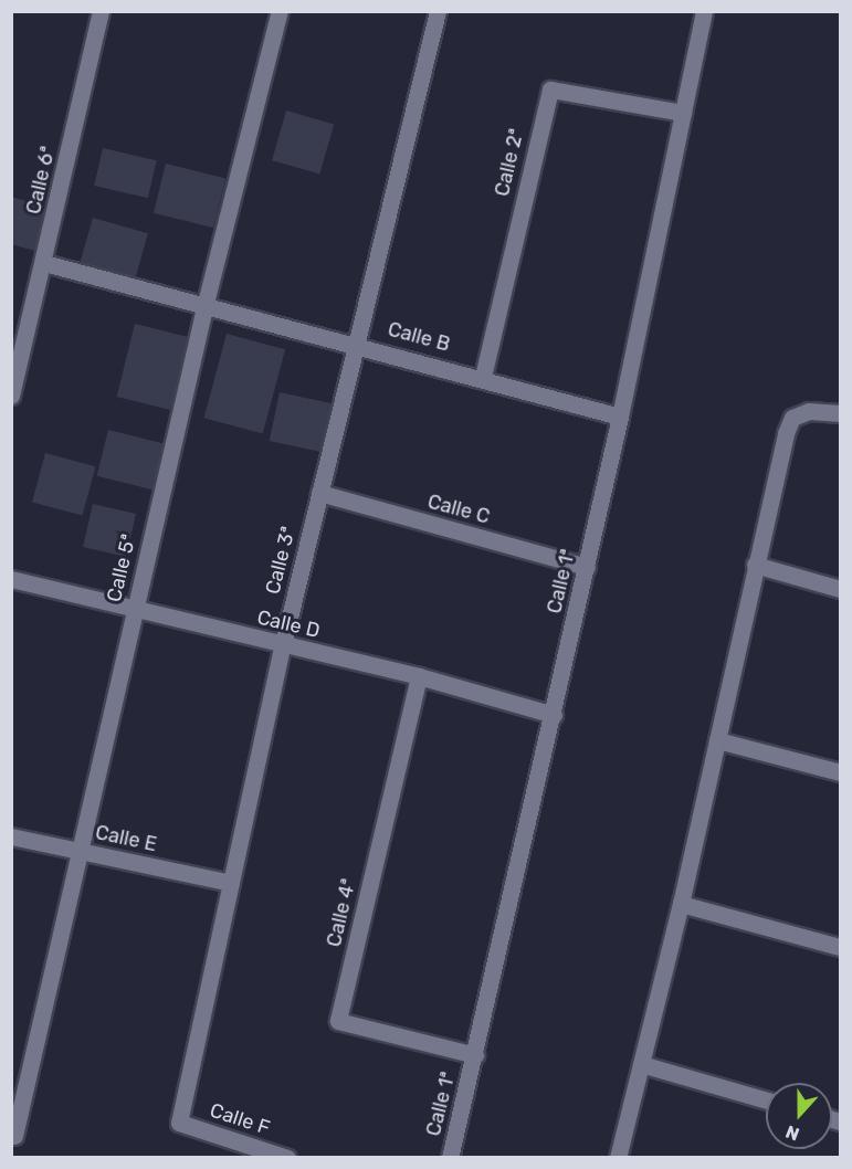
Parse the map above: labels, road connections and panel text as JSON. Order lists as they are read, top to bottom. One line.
{"streets":{"street":["Calle 2ª","Calle 6ª","Calle B","Calle C","Calle 3ª","Calle 5ª","Calle 1ª","Calle D","Calle E","Calle 4ª","Calle F"]},"crossings":[["Calle 2ª","Calle B"],["Calle 2ª","Calle 1ª"],["Calle 6ª","Calle B"],["Calle B","Calle 3ª"],["Calle B","Calle 5ª"],["Calle B","Calle 1ª"],["Calle C","Calle 3ª"],["Calle C","Calle 1ª"],["Calle 3ª","Calle D"],["Calle 3ª","Calle E"],["Calle 3ª","Calle F"],["Calle 5ª","Calle D"],["Calle 5ª","Calle E"],["Calle 1ª","Calle D"],["Calle 1ª","Calle 4ª"],["Calle D","Calle 4ª"]],"north":"bottom"}
